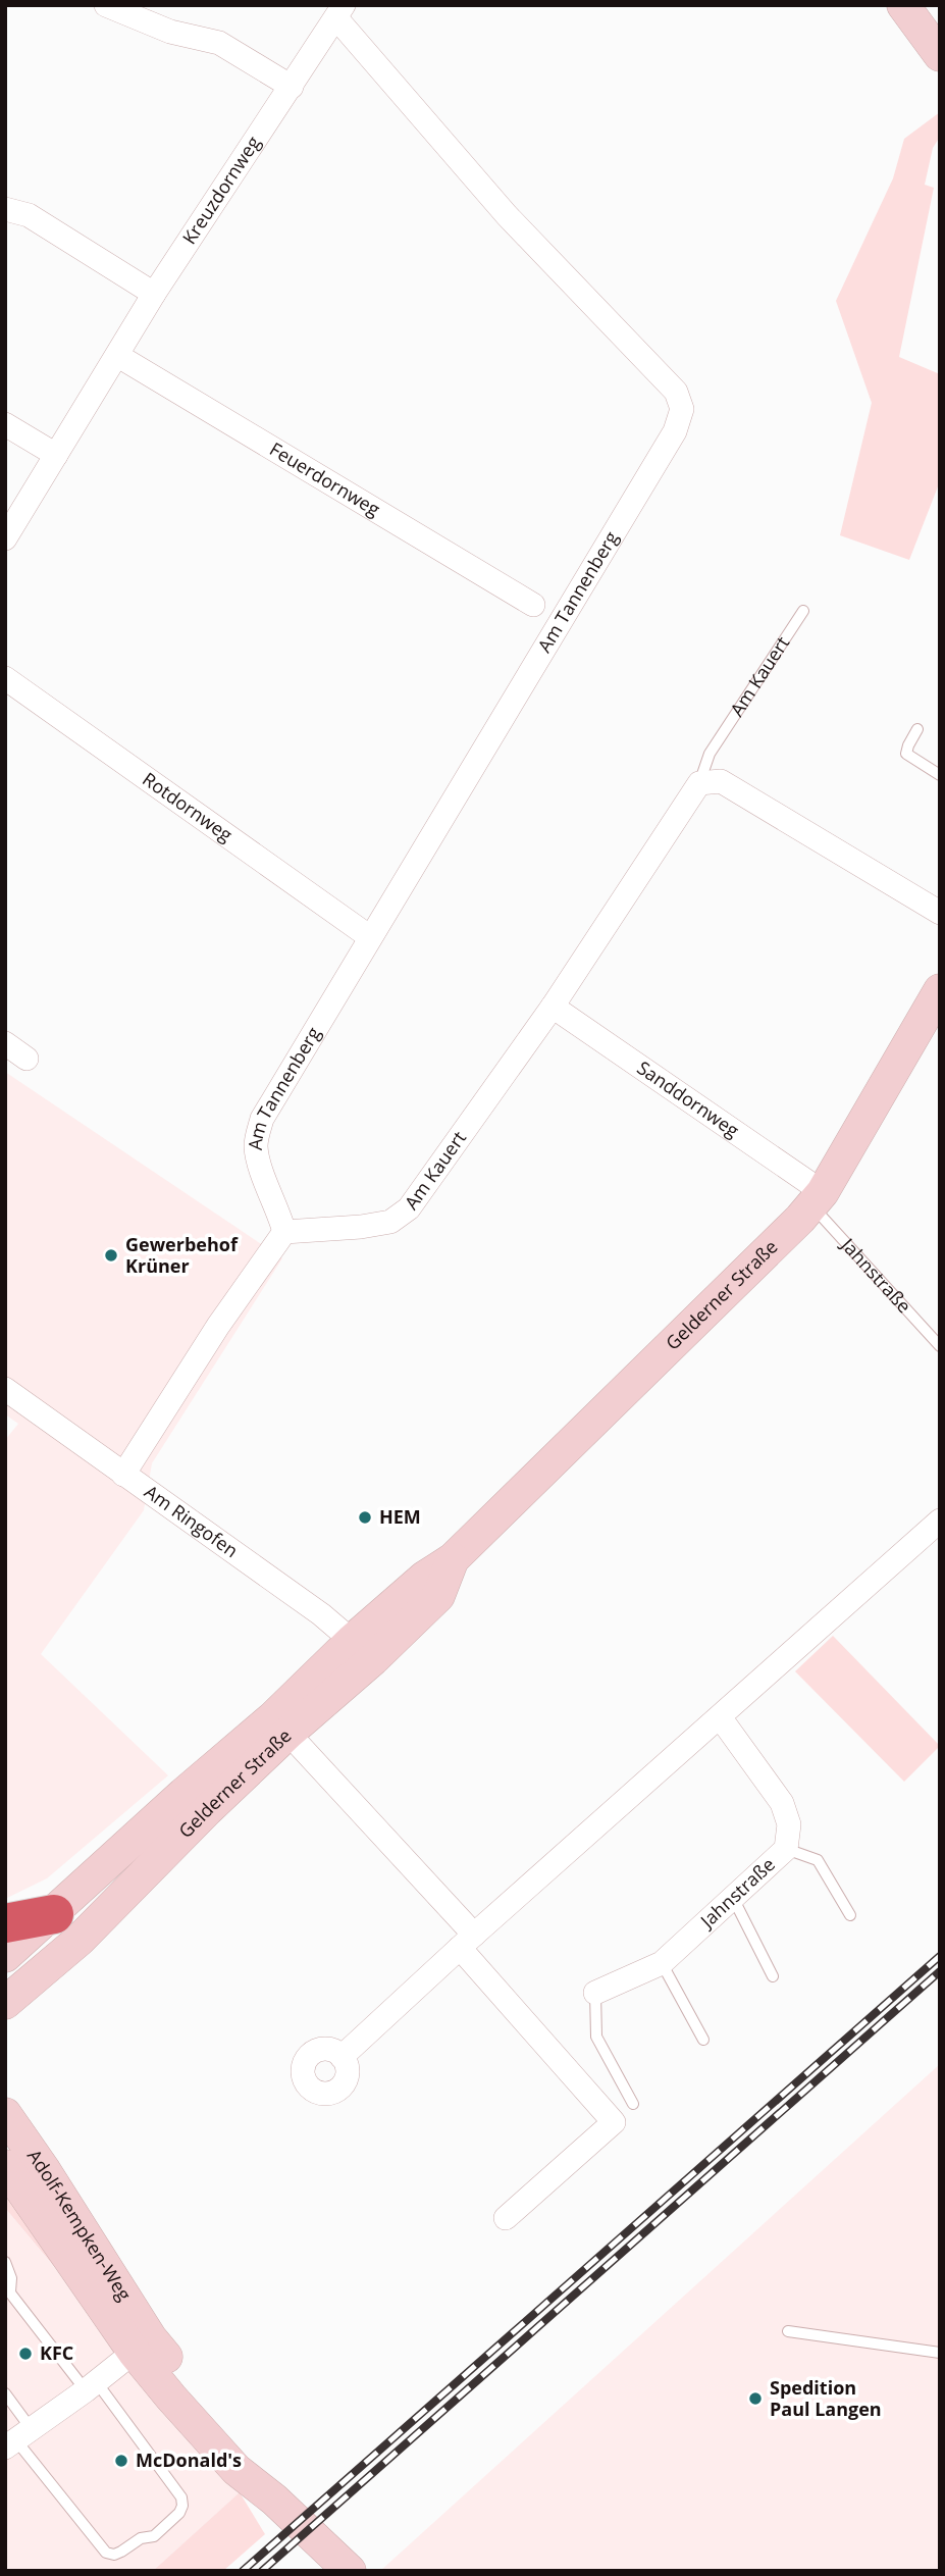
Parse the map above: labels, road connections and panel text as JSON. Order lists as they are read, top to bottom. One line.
{"streets":{"main road":["Gelderner Straße","Adolf-Kempken-Weg"],"street":["Kreuzdornweg","Feuerdornweg","Am Tannenberg","Am Kauert","Rotdornweg","Sanddornweg","Jahnstraße","Am Ringofen"]},"crossings":[["Kreuzdornweg","Feuerdornweg"],["Kreuzdornweg","Am Tannenberg"],["Am Tannenberg","Am Kauert"],["Am Tannenberg","Rotdornweg"],["Am Kauert","Sanddornweg"],["Sanddornweg","Jahnstraße"],["Sanddornweg","Gelderner Straße"],["Jahnstraße","Gelderner Straße"],["Gelderner Straße","Am Ringofen"]],"places":["Gewerbehof Krüner","HEM","KFC","Spedition Paul Langen","McDonald's"]}
